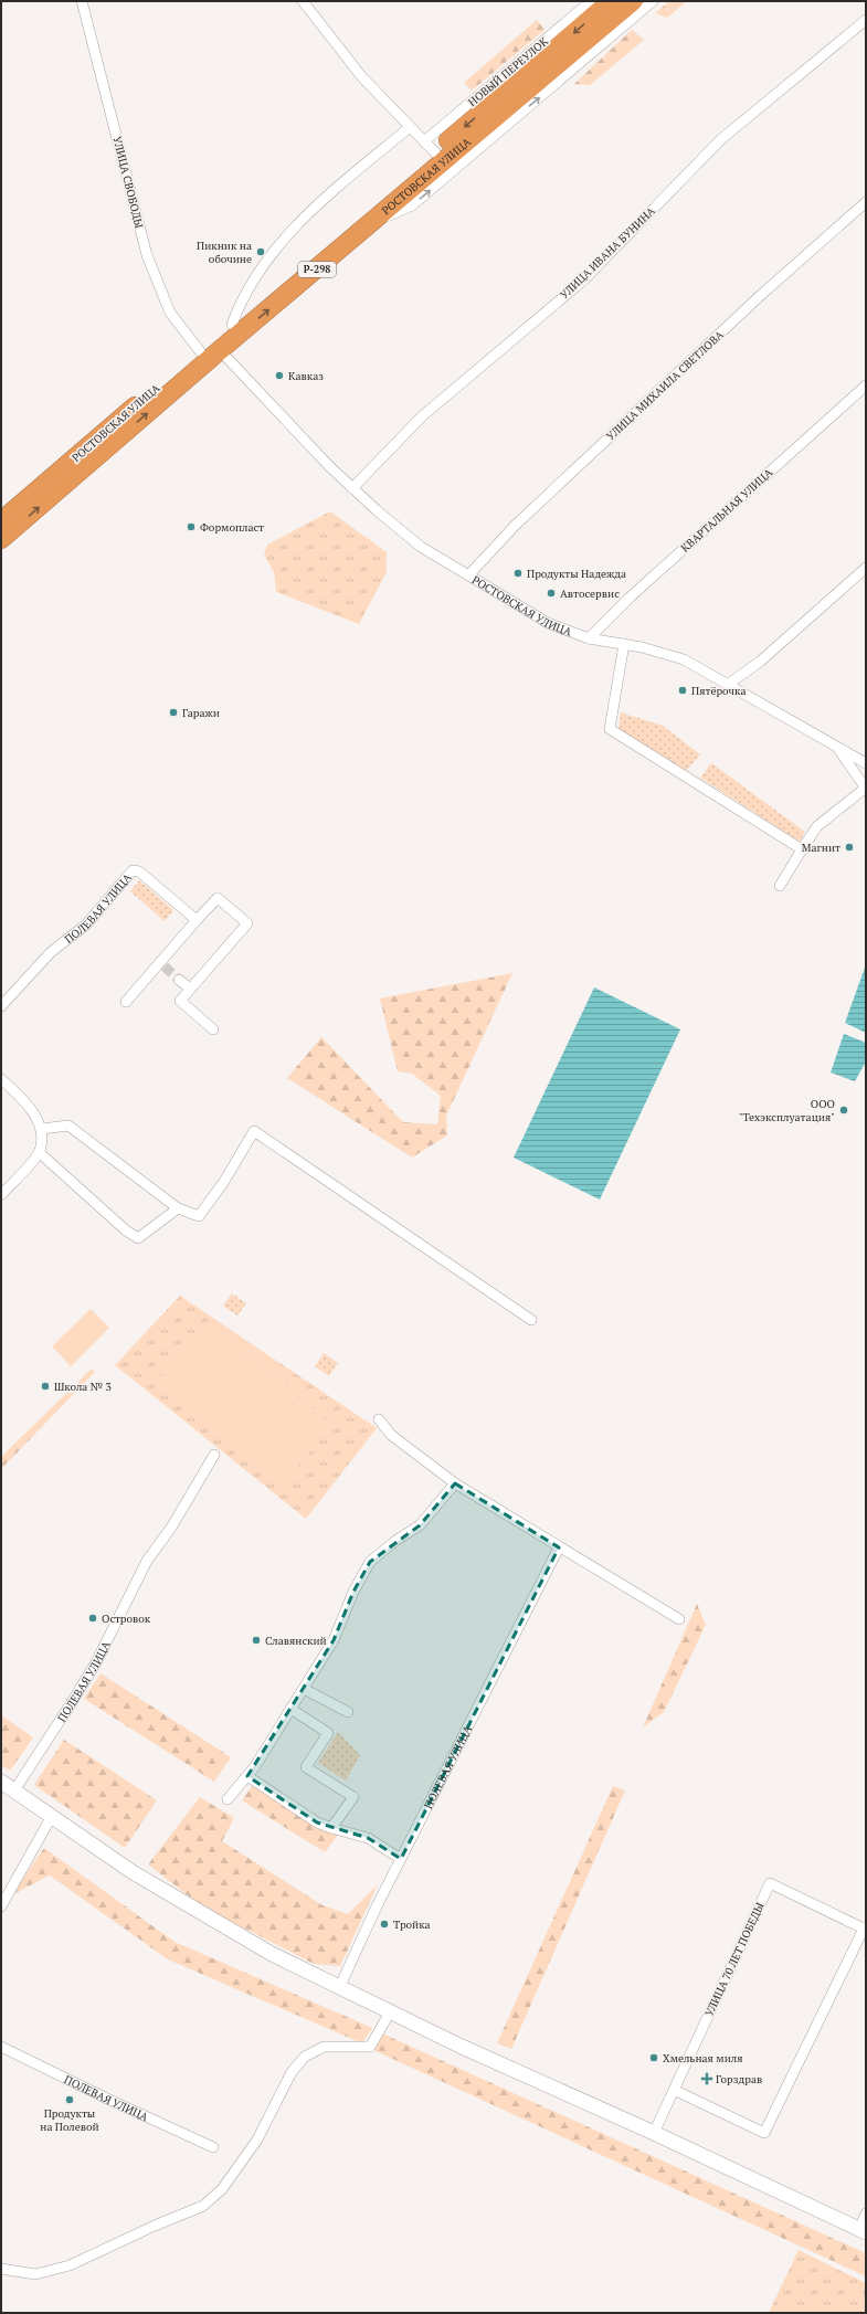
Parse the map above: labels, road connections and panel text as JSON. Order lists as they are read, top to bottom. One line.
{"streets":{"highway":["РОСТОВСКАЯ УЛИЦА","Р-298"],"street":["НОВЫЙ ПЕРЕУЛОК","УЛИЦА СВОБОДЫ","УЛИЦА ИВАНА БУНИНА","УЛИЦА МИХАИЛА СВЕТЛОВА","КВАРТАЛЬНАЯ УЛИЦА","ПОЛЕВАЯ УЛИЦА","УЛИЦА 70 ЛЕТ ПОБЕДЫ"]},"crossings":[["НОВЫЙ ПЕРЕУЛОК","РОСТОВСКАЯ УЛИЦА"],["РОСТОВСКАЯ УЛИЦА","УЛИЦА СВОБОДЫ"],["РОСТОВСКАЯ УЛИЦА","УЛИЦА ИВАНА БУНИНА"],["РОСТОВСКАЯ УЛИЦА","УЛИЦА МИХАИЛА СВЕТЛОВА"],["РОСТОВСКАЯ УЛИЦА","КВАРТАЛЬНАЯ УЛИЦА"]],"places":{"other":["Пикник на обочине","Кавказ","Формопласт","Продукты Надежда","Автосервис","Пятёрочка","Гаражи","Магнит","ООО \"Техэксплуатация\"","Школа № 3","Островок","Славянский","Тройка","Хмельная миля","Продукты на Полевой"],"health":["Горздрав"]}}
